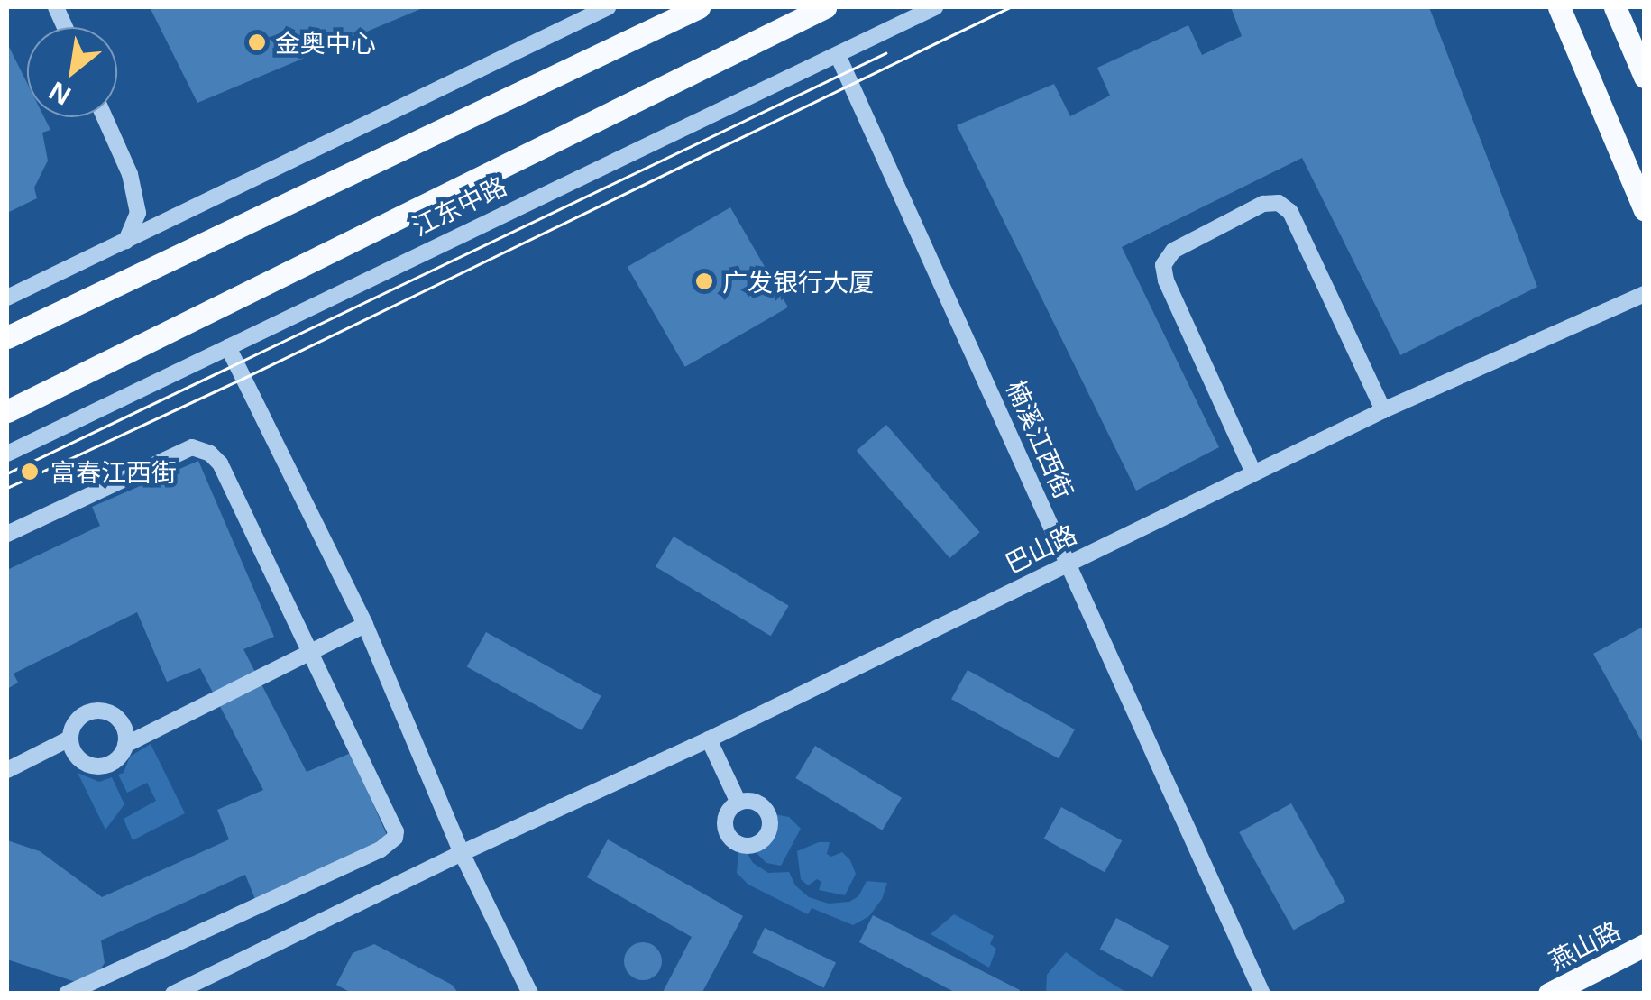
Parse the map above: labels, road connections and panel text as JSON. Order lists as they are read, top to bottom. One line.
{"streets":{"main road":["江东中路","燕山路"],"street":["楠溪江西街","巴山路"]},"crossings":[["江东中路","楠溪江西街"],["楠溪江西街","巴山路"]],"places":["金奥中心","广发银行大厦","富春江西街"],"north":"bottom left"}
